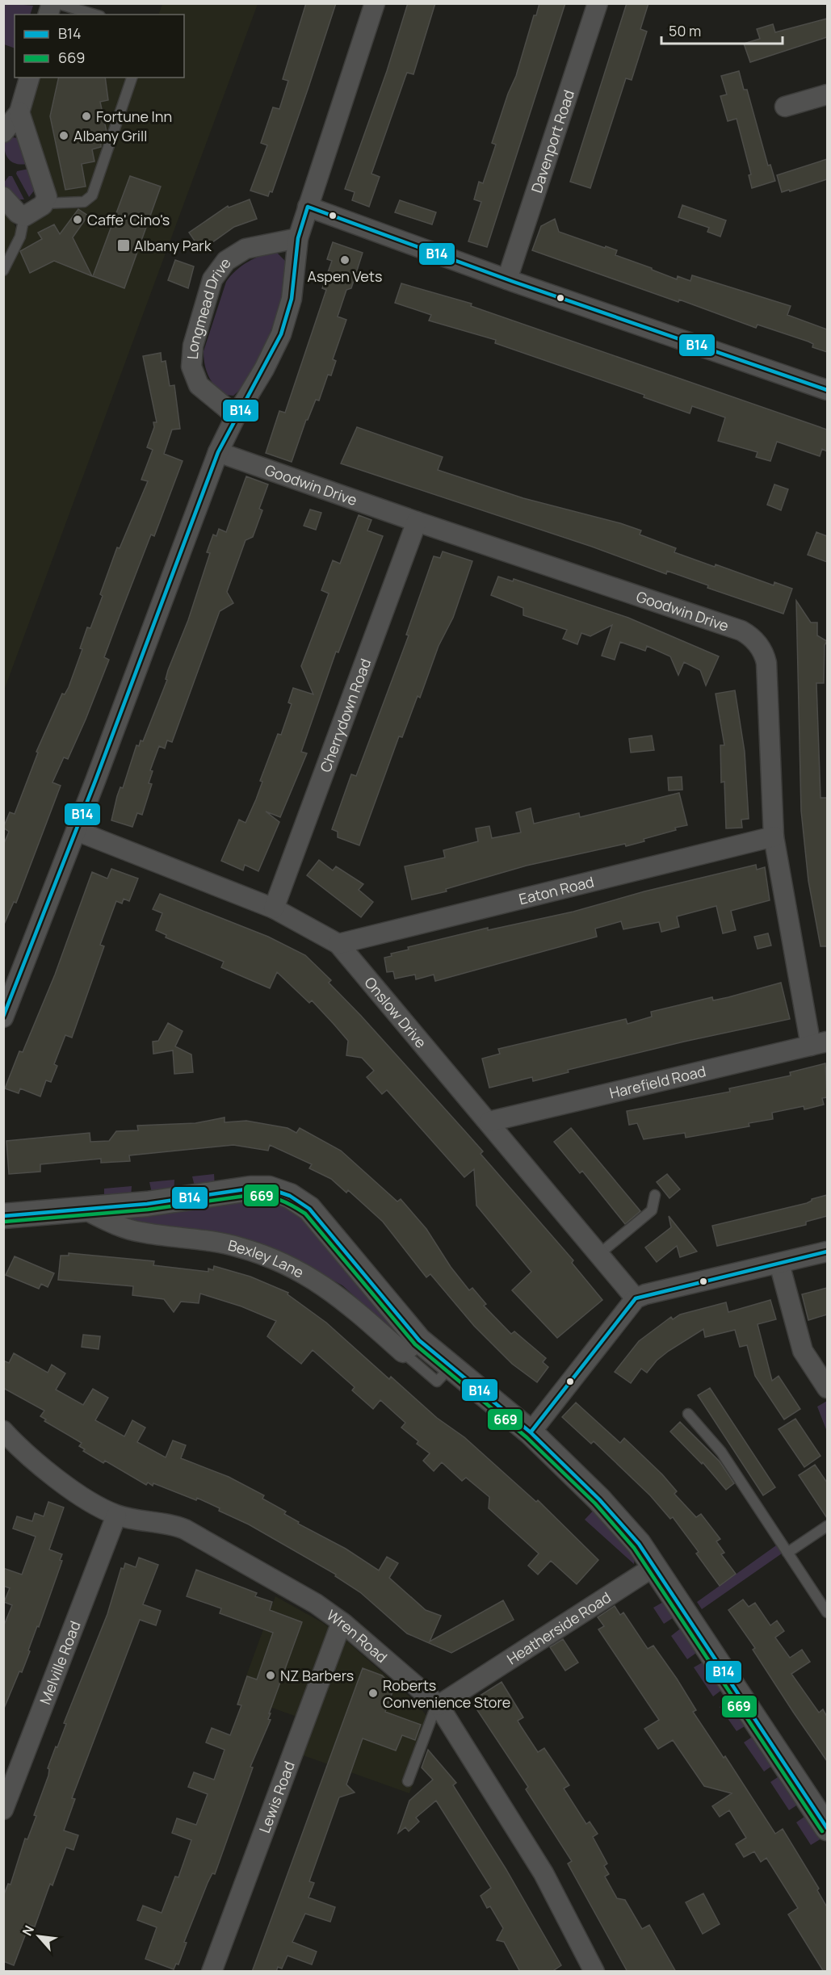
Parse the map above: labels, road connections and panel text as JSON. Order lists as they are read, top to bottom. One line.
{"streets":{"street":["Davenport Road","Longmead Drive","Goodwin Drive","Cherrydown Road","Eaton Road","Onslow Drive","Harefield Road","Bexley Lane","Heatherside Road","Wren Road","Melville Road","Lewis Road"]},"crossings":[["Goodwin Drive","Cherrydown Road"],["Goodwin Drive","Eaton Road"],["Goodwin Drive","Harefield Road"],["Cherrydown Road","Onslow Drive"],["Eaton Road","Onslow Drive"],["Onslow Drive","Harefield Road"],["Bexley Lane","Heatherside Road"],["Heatherside Road","Wren Road"],["Wren Road","Melville Road"],["Wren Road","Lewis Road"]],"places":{"other":["Fortune Inn","Albany Grill","Caffe' Cino's","Aspen Vets","NZ Barbers","Roberts Convenience Store"],"transit":["Albany Park"]},"lines":["transit line B14","transit line 669"],"legend":["B14","669"],"scale_bar":"50 m","north":"top left"}
